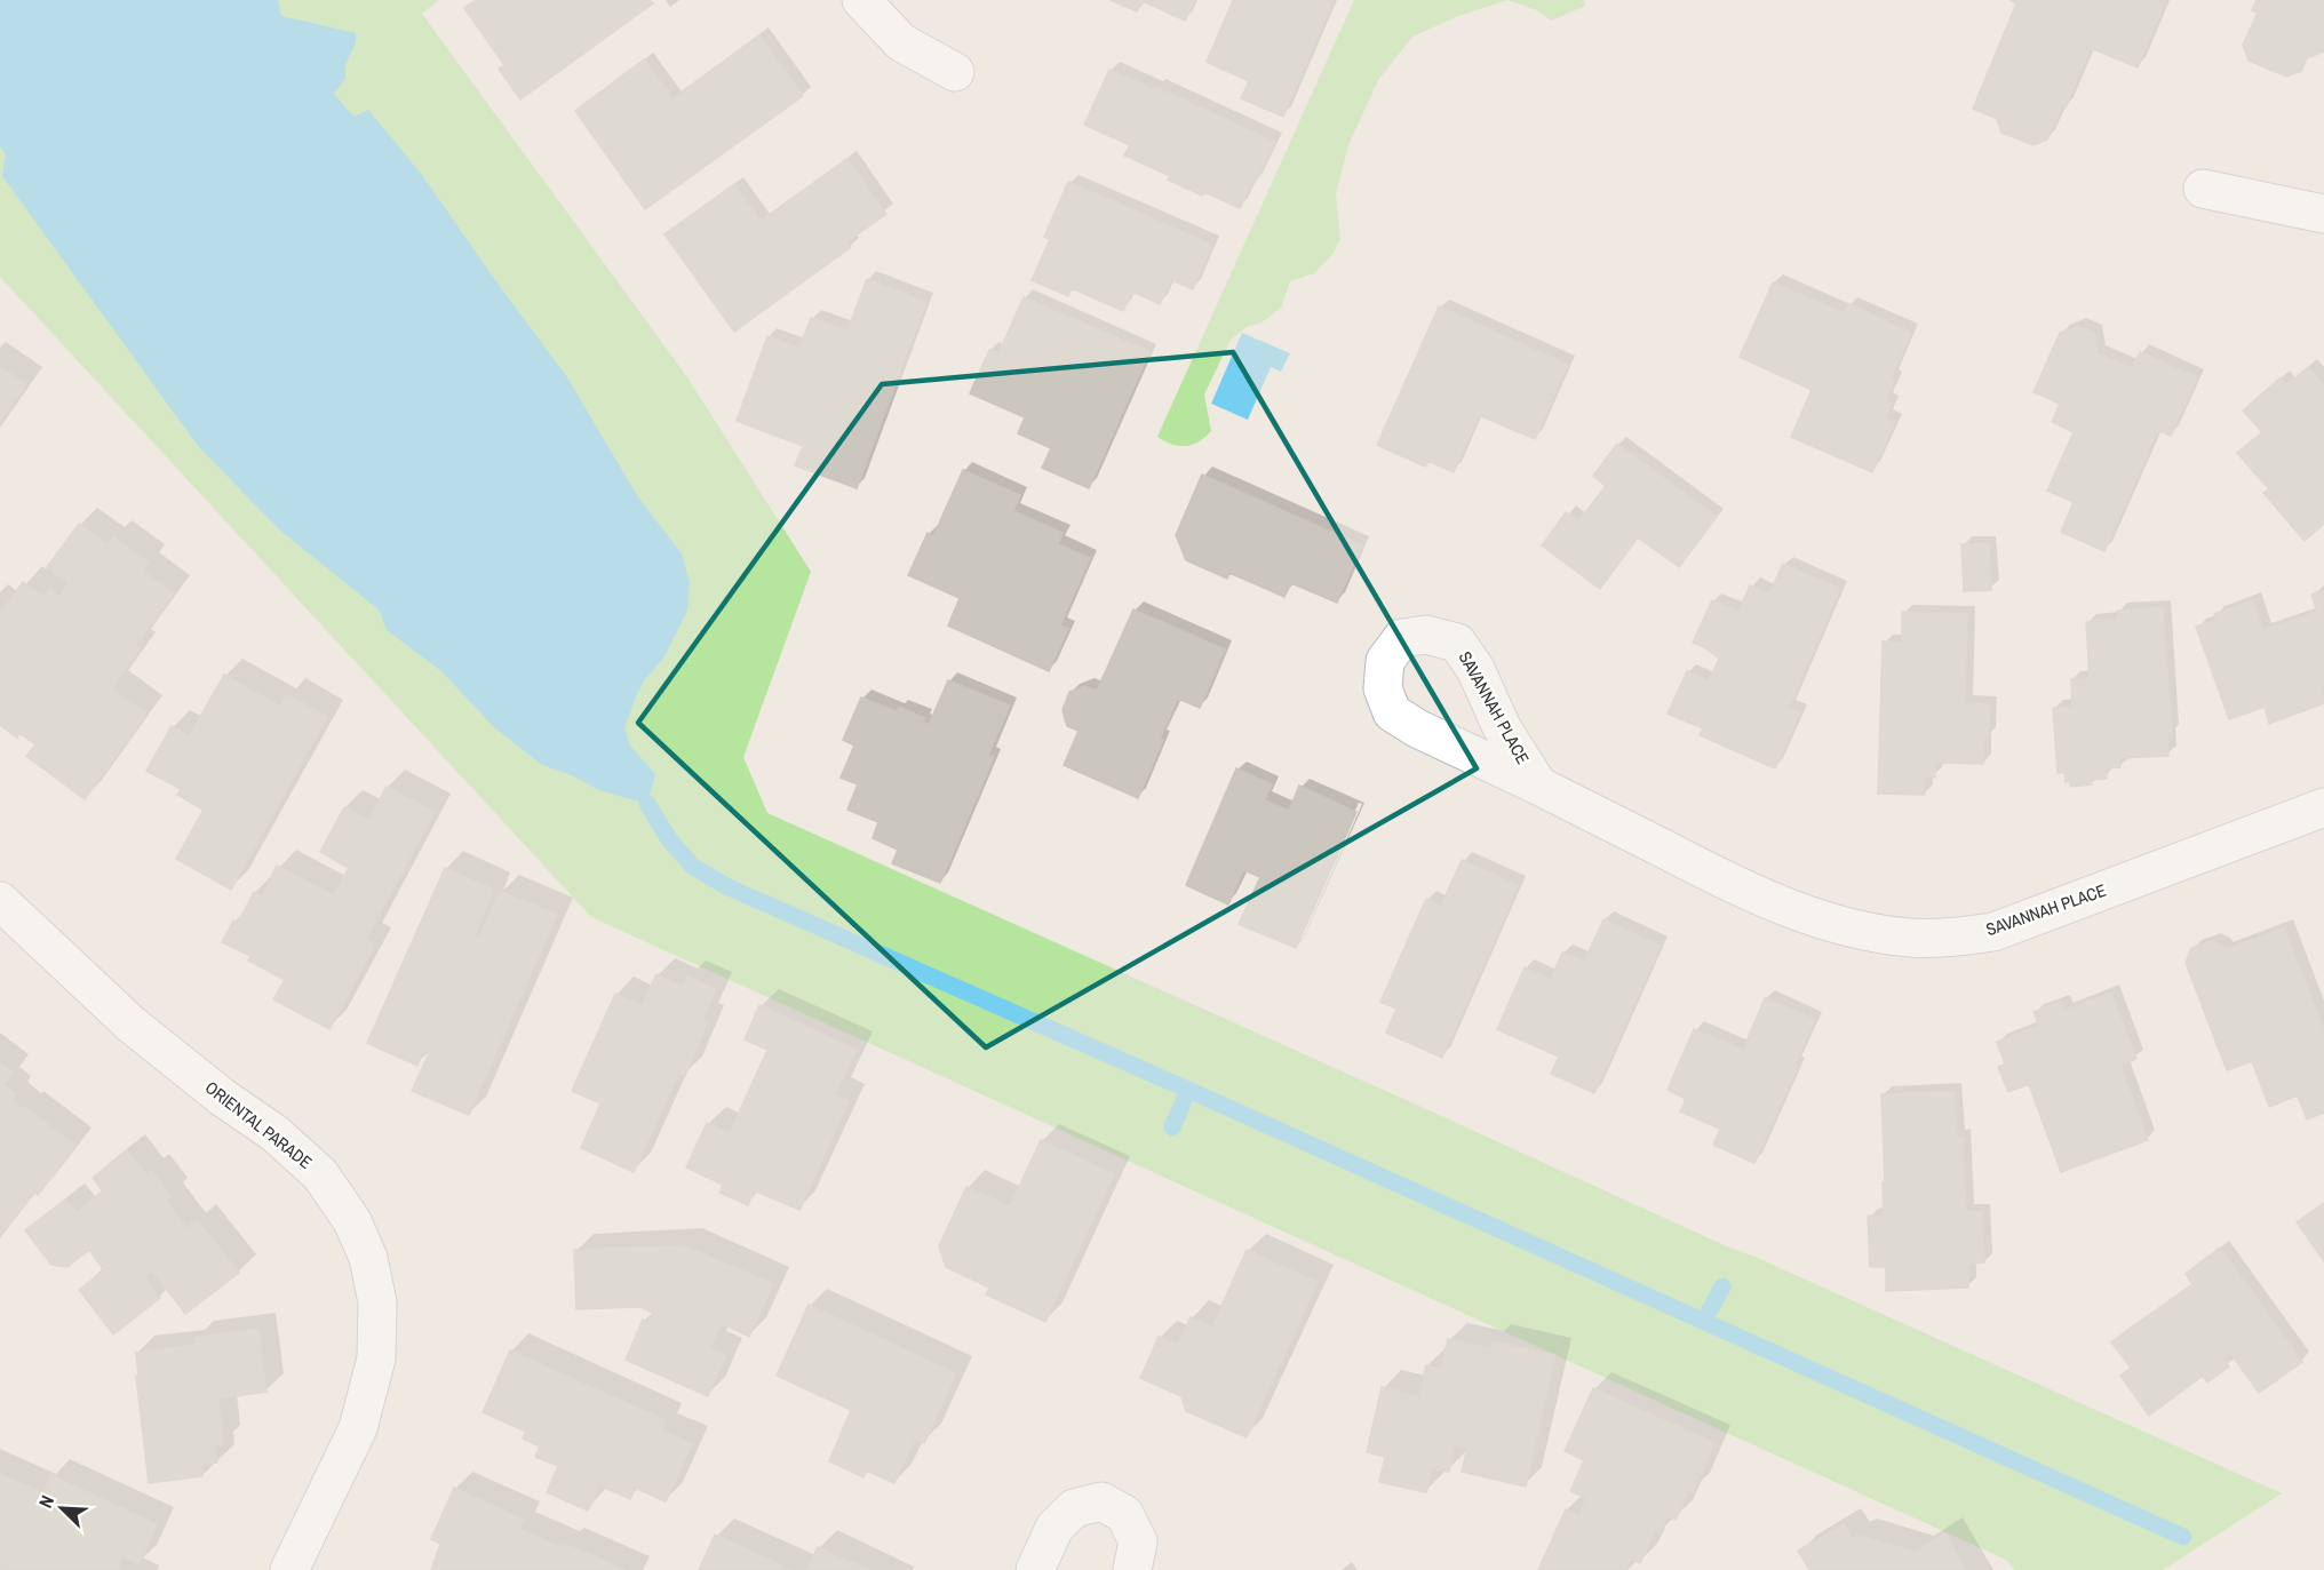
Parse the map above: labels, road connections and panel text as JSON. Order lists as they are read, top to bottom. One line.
{"streets":{"street":["SAVANNAH PLACE","ORIENTAL PARADE"]},"north":"top left"}
